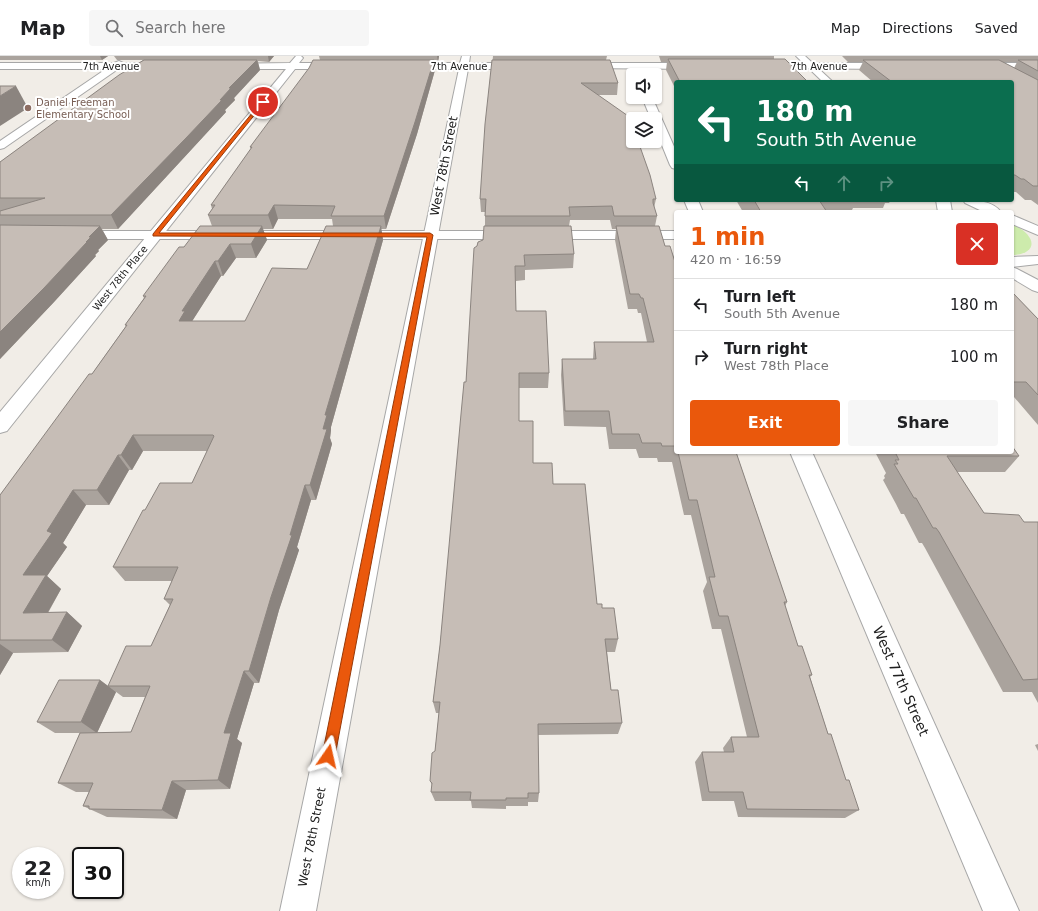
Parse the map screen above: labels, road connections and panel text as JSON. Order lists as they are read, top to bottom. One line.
{"streets":{"street":["7th Avenue","West 78th Street","West 78th Place","West 77th Street"]},"crossings":[["7th Avenue","West 78th Street"]],"places":["Daniel Freeman Elementary School"],"page":{"header":"Map","search":"Search here","nav":["Map","Directions","Saved"],"turn":["180 m","South 5th Avenue"],"heading":["1 min","420 m · 16:59"],"list":[{"name":"Turn left","note":"South 5th Avenue","value":"180 m"},{"name":"Turn right","note":"West 78th Place","value":"100 m"}],"buttons":["Exit","Share"],"speed":"22 km/h","limit":"30"}}
